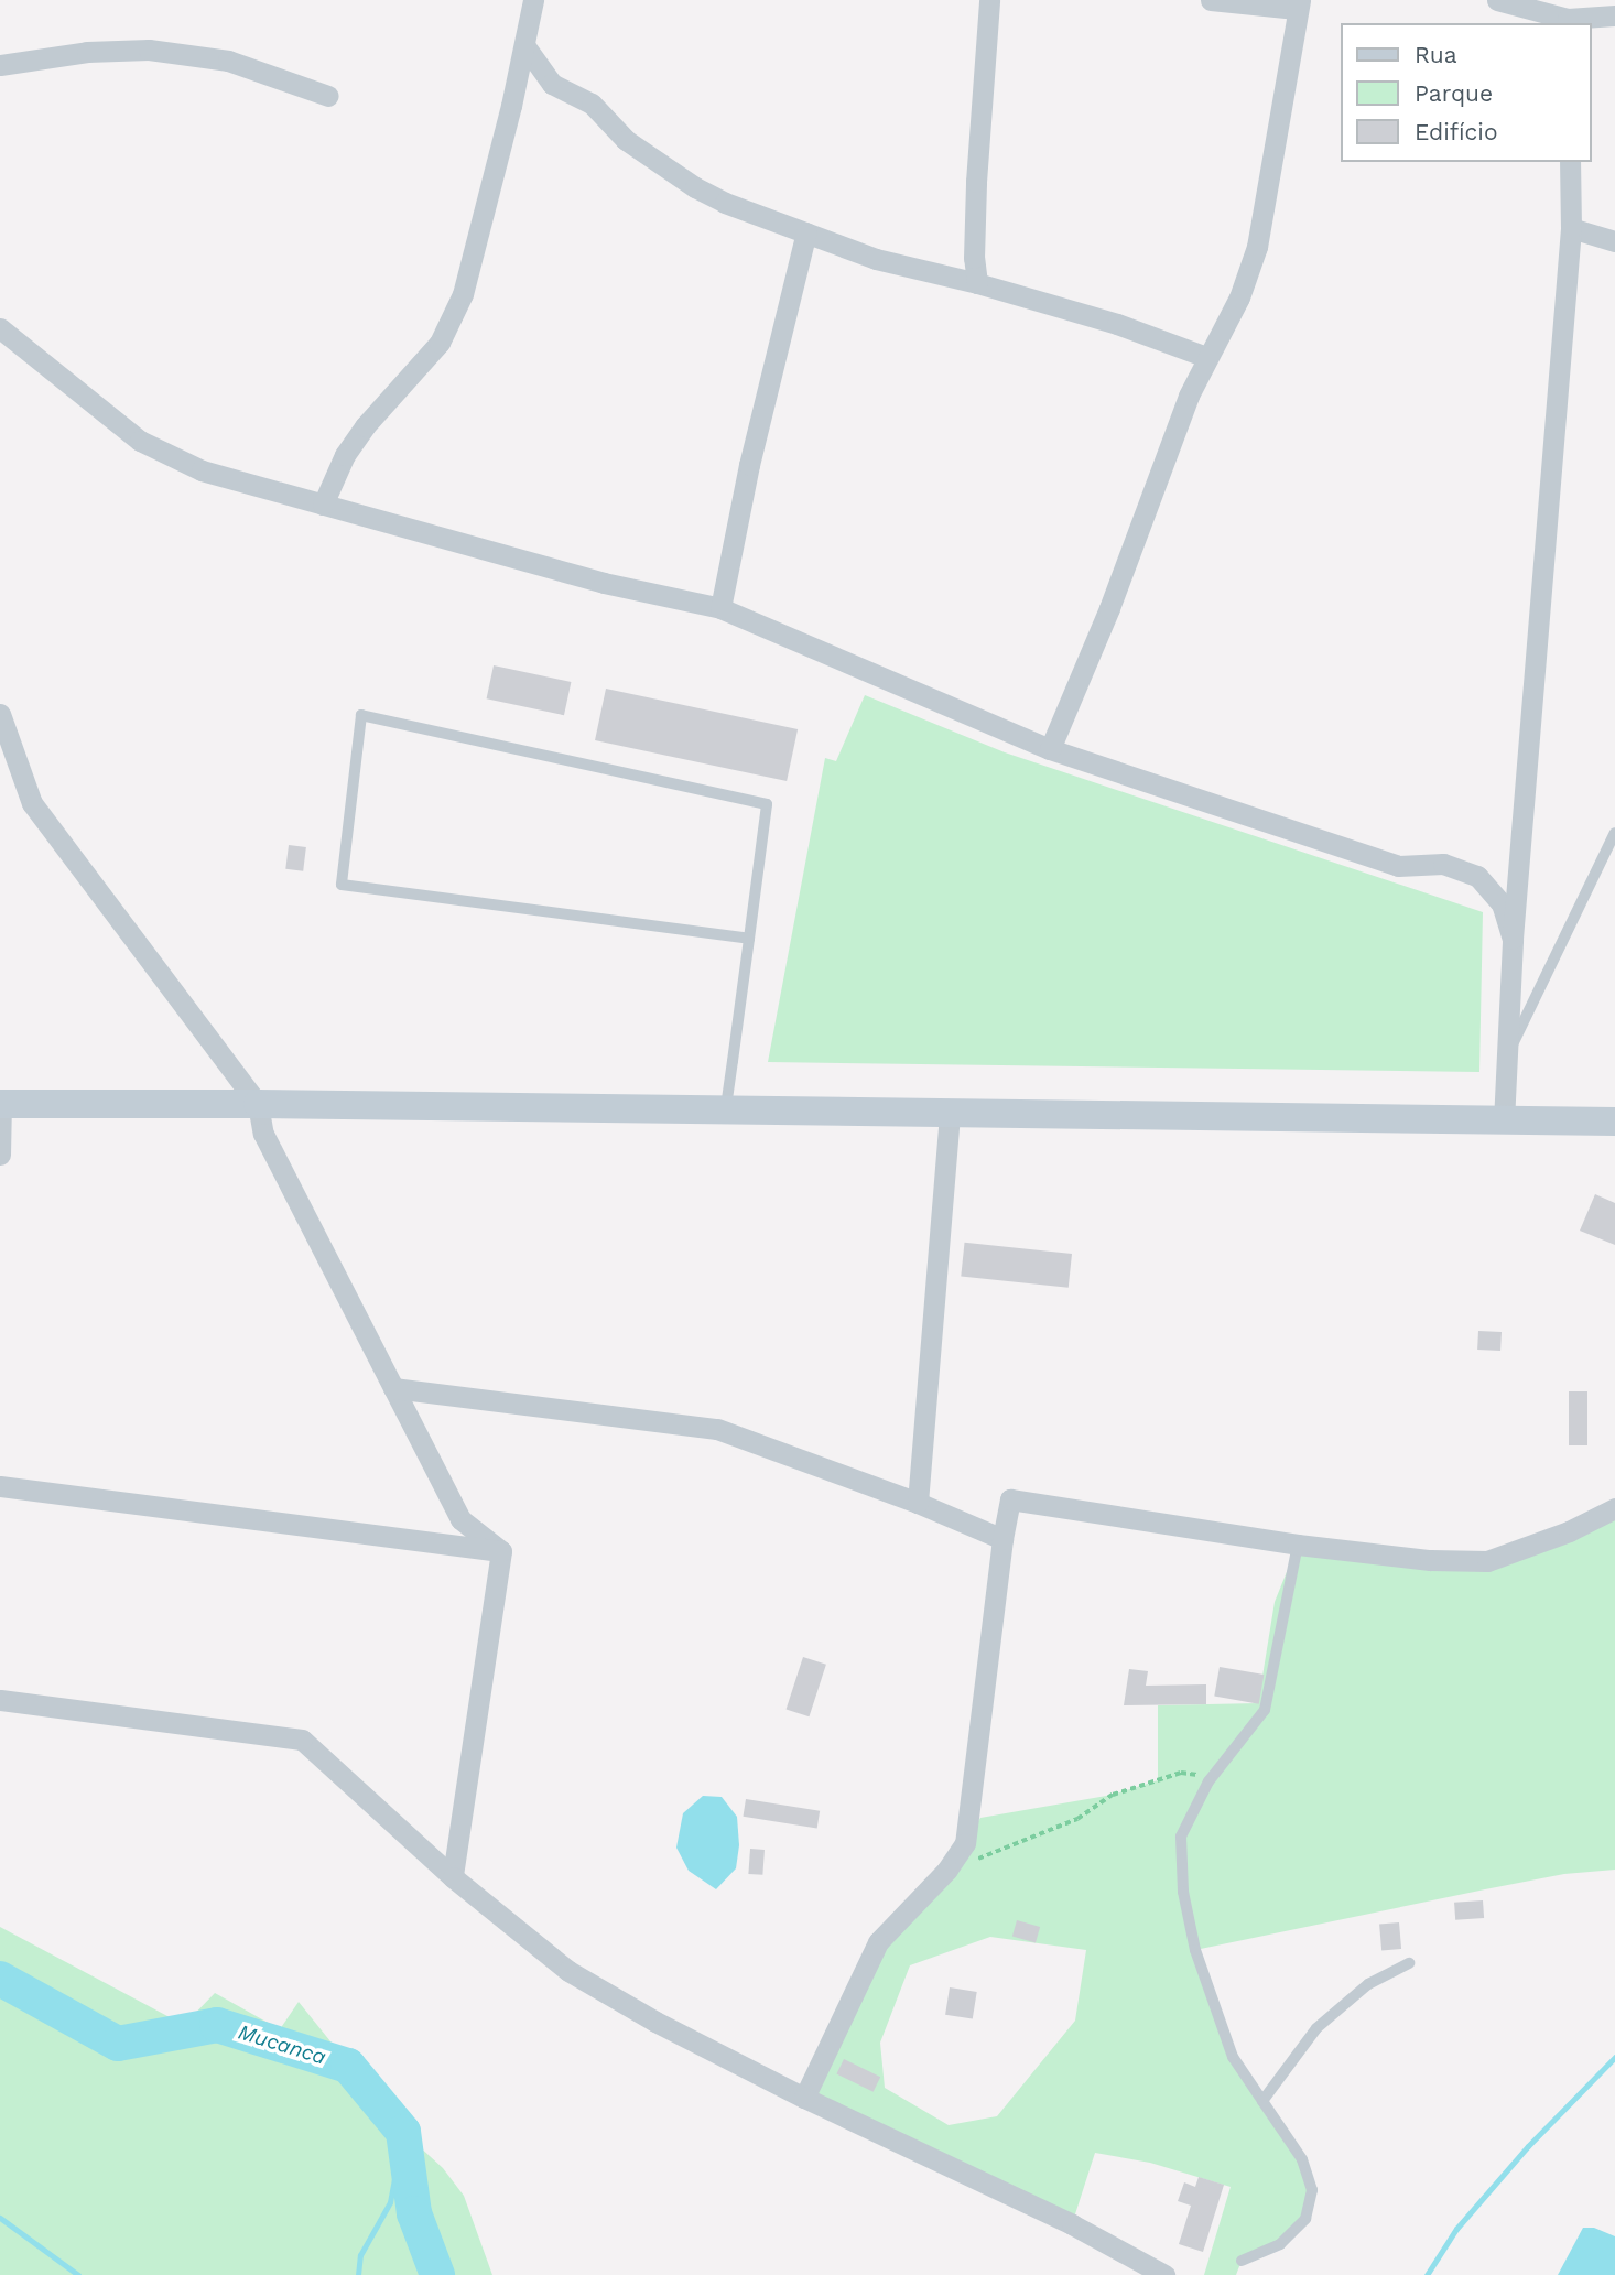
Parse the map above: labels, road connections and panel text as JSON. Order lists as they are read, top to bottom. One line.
{"water":["Mucanca"],"legend":["Rua","Parque","Edifício"]}
